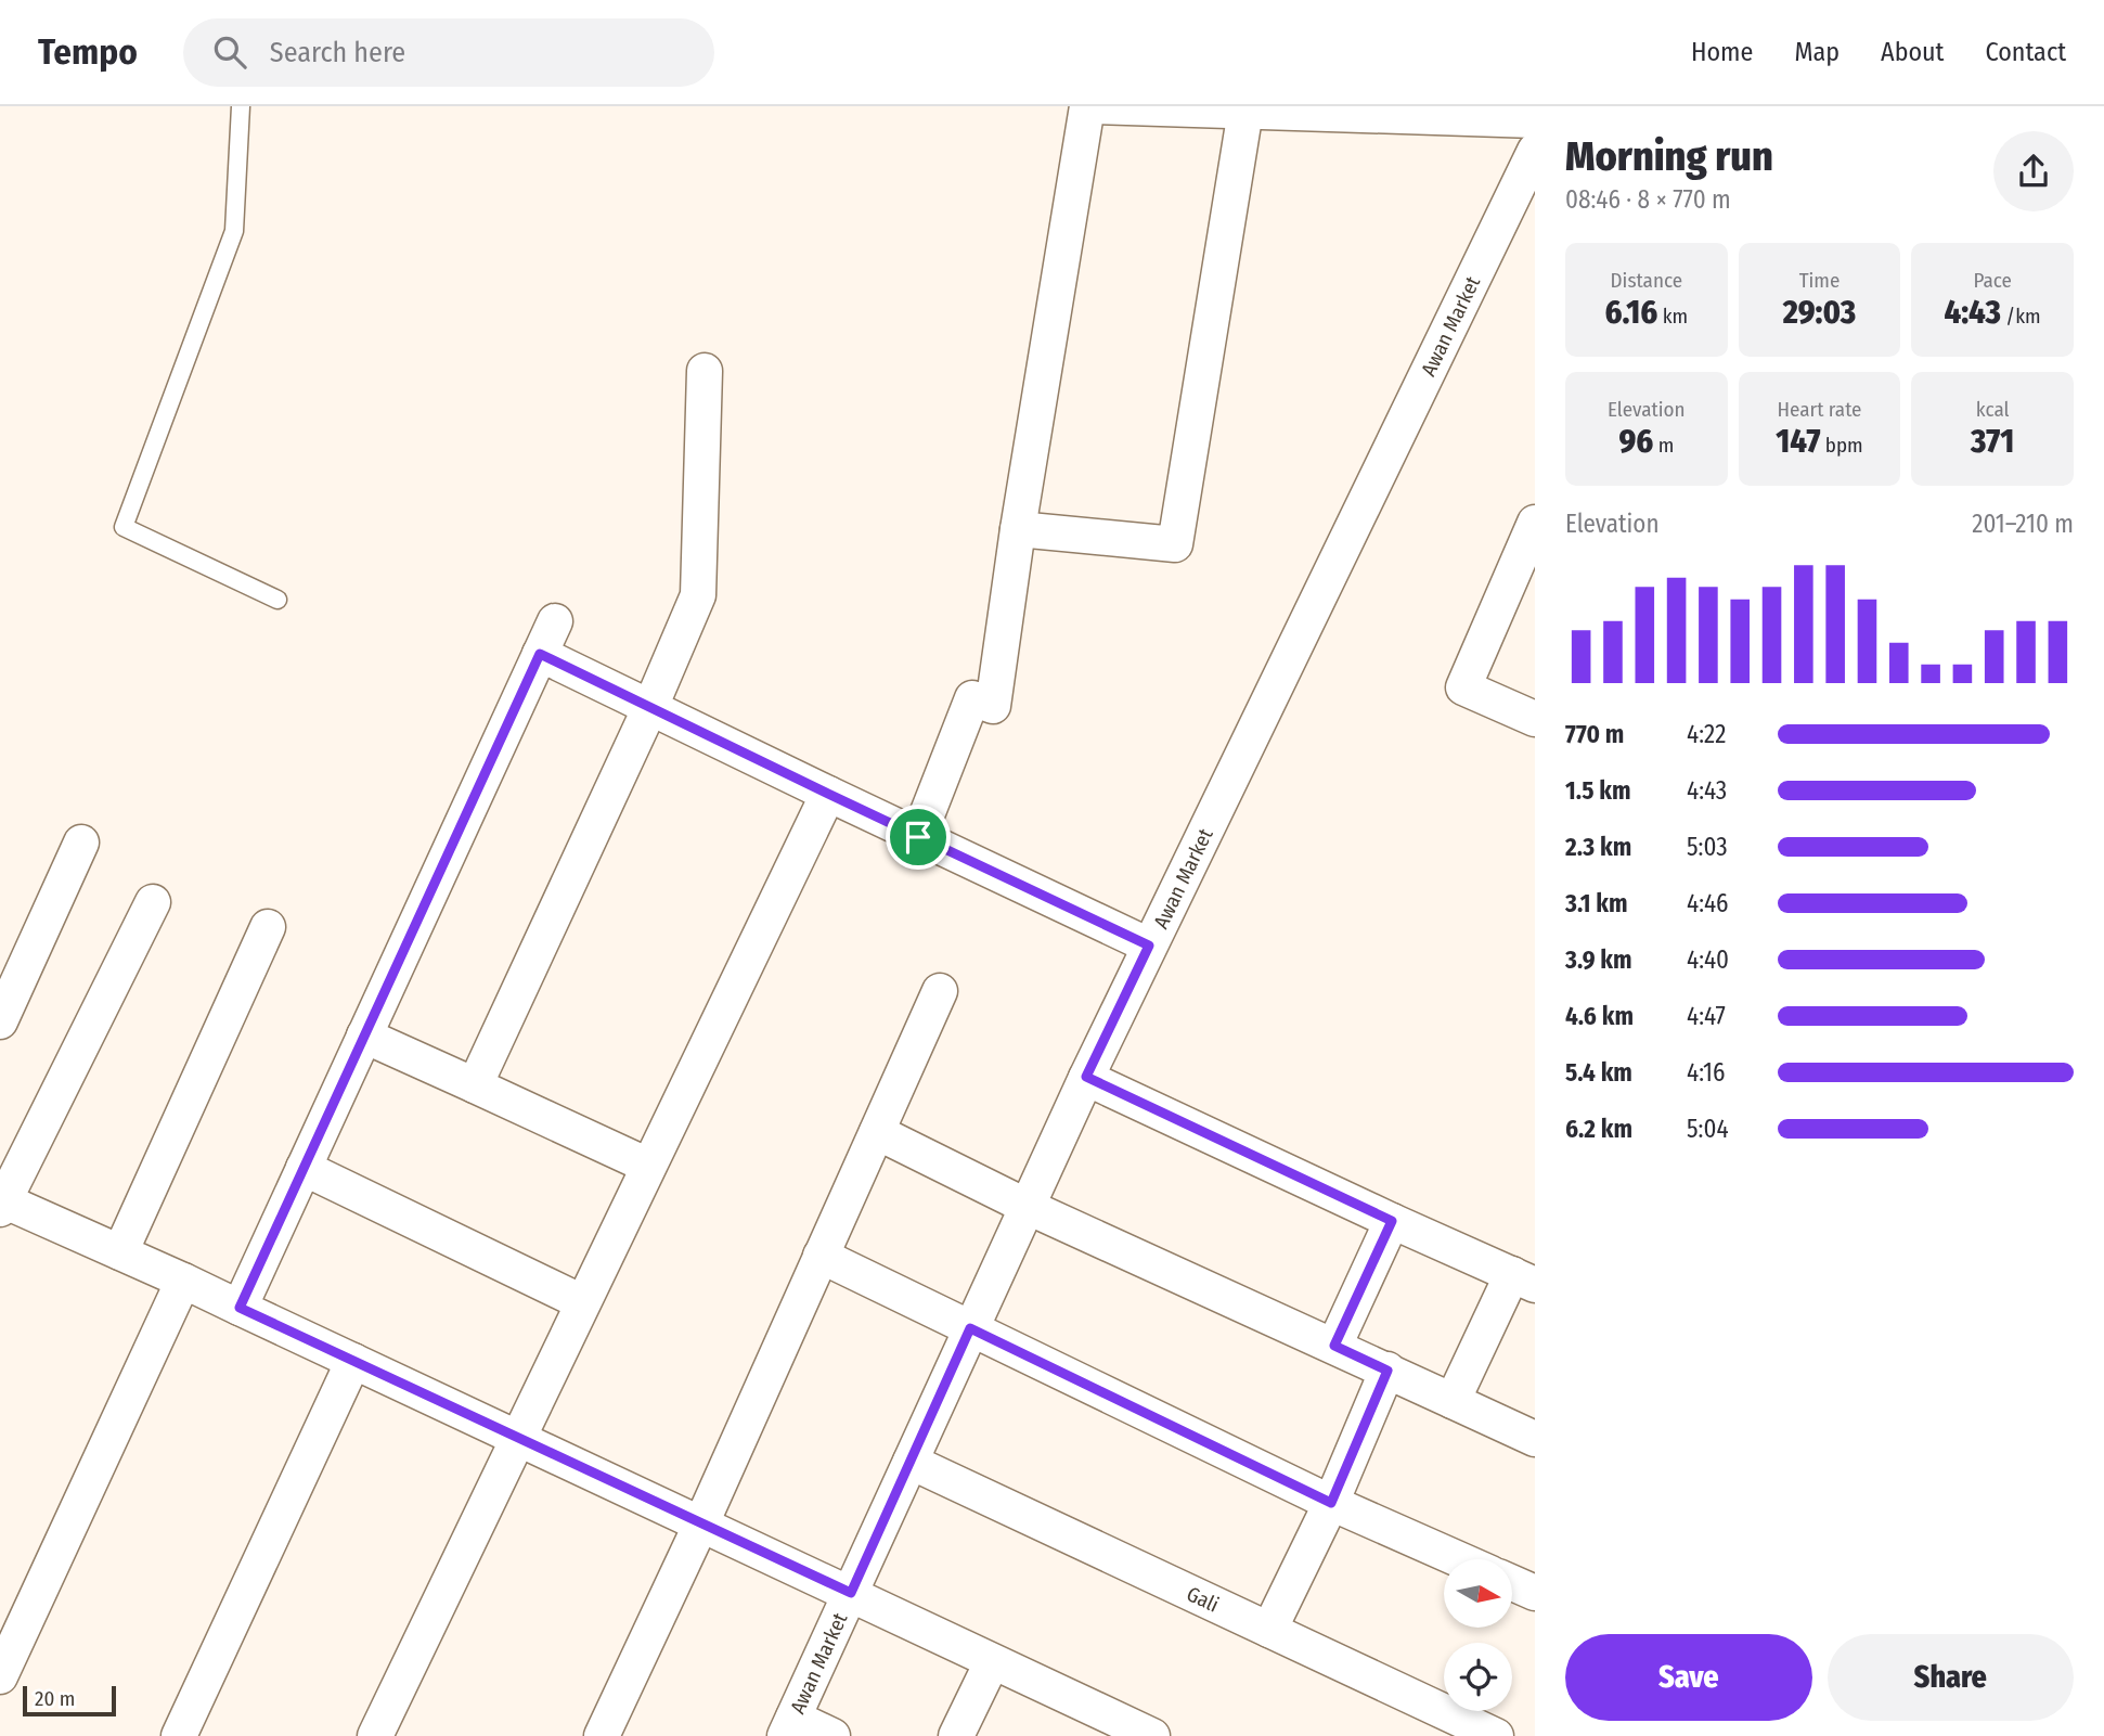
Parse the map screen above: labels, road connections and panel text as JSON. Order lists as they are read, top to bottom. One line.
{"streets":{"street":["Awan Market","Gali"]},"crossings":[["Awan Market","Gali"]],"scale_bar":"20 m","north":"right","page":{"header":"Tempo","search":"Search here","nav":["Home","Map","About","Contact"],"heading":["Morning run","08:46 · 8 × 770 m"],"stats":[["Distance","6.16 km"],["Time","29:03"],["Pace","4:43 /km"],["Elevation","96 m"],["Heart rate","147 bpm"],["kcal","371"]],"chart":["Elevation","201–210 m"],"list":[{"name":"770 m","note":"4:22"},{"name":"1.5 km","note":"4:43"},{"name":"2.3 km","note":"5:03"},{"name":"3.1 km","note":"4:46"},{"name":"3.9 km","note":"4:40"},{"name":"4.6 km","note":"4:47"},{"name":"5.4 km","note":"4:16"},{"name":"6.2 km","note":"5:04"}],"buttons":["Save","Share"],"scale":"20 m"}}
